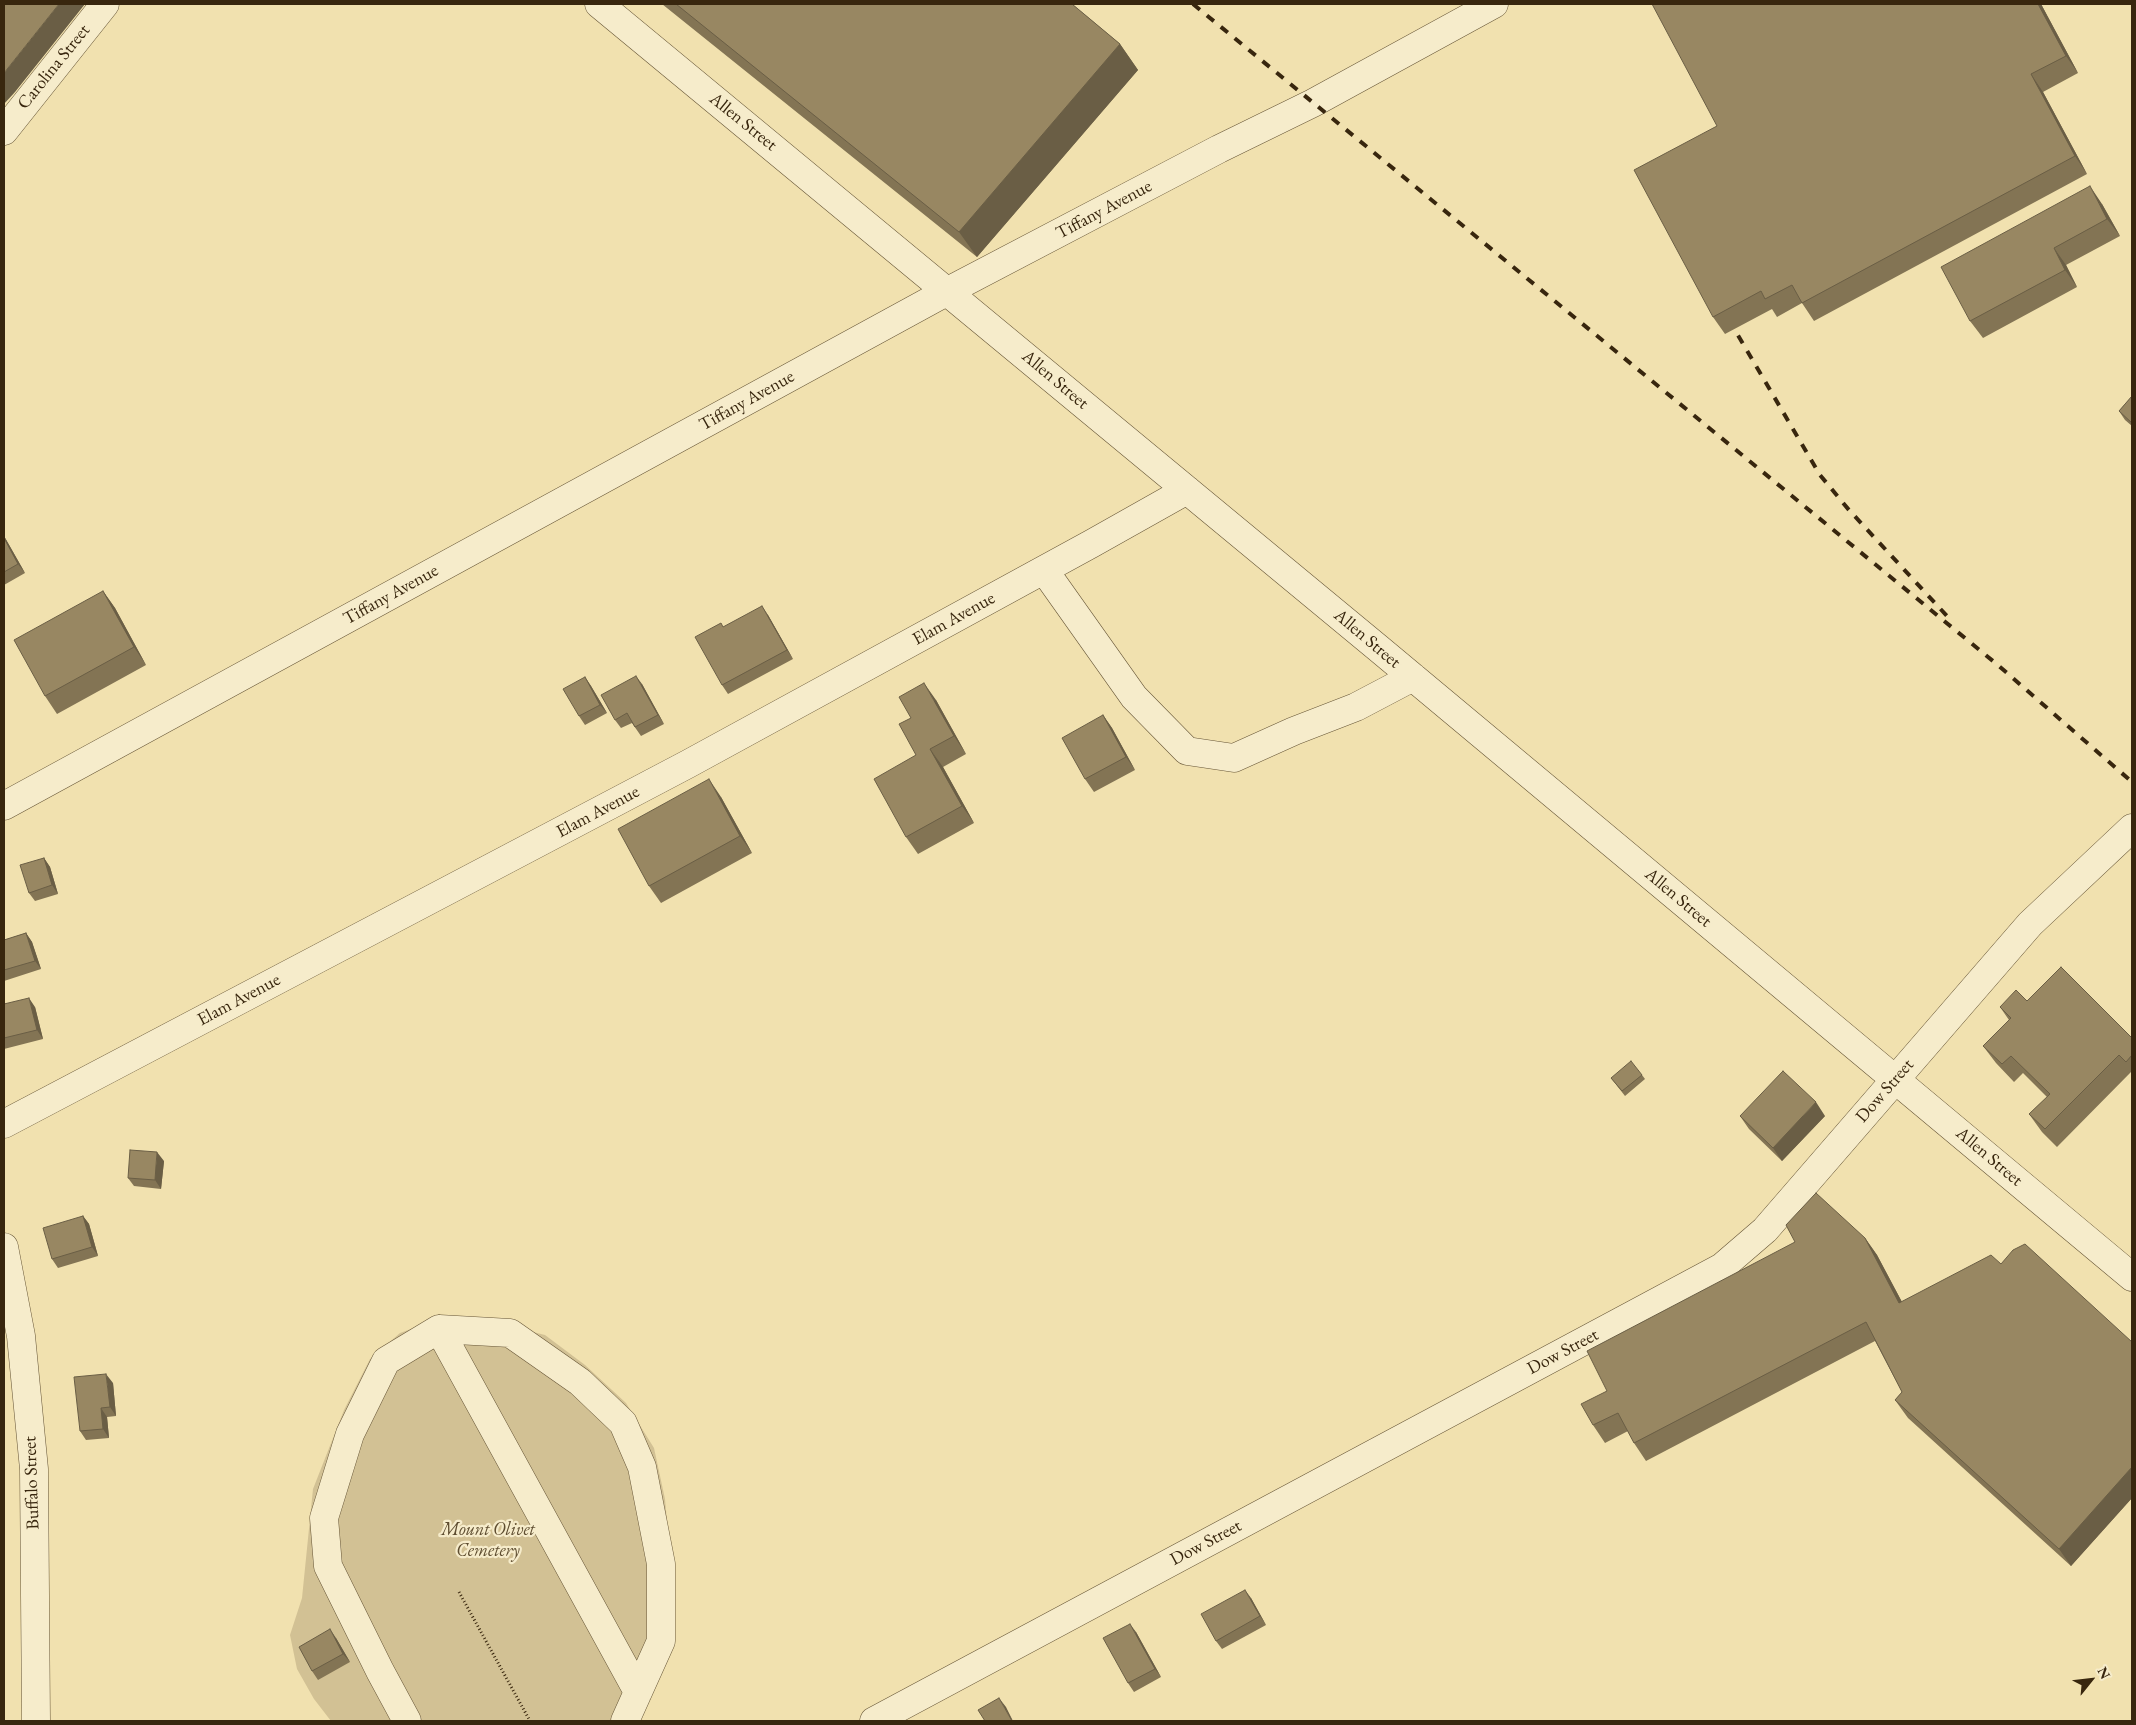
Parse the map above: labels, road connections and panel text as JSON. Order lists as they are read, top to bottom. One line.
{"streets":{"street":["Carolina Street","Allen Street","Tiffany Avenue","Elam Avenue","Dow Street","Buffalo Street"]},"crossings":[["Allen Street","Tiffany Avenue"],["Allen Street","Elam Avenue"],["Allen Street","Dow Street"]],"parks":["Mount Olivet Cemetery"],"north":"top right"}
